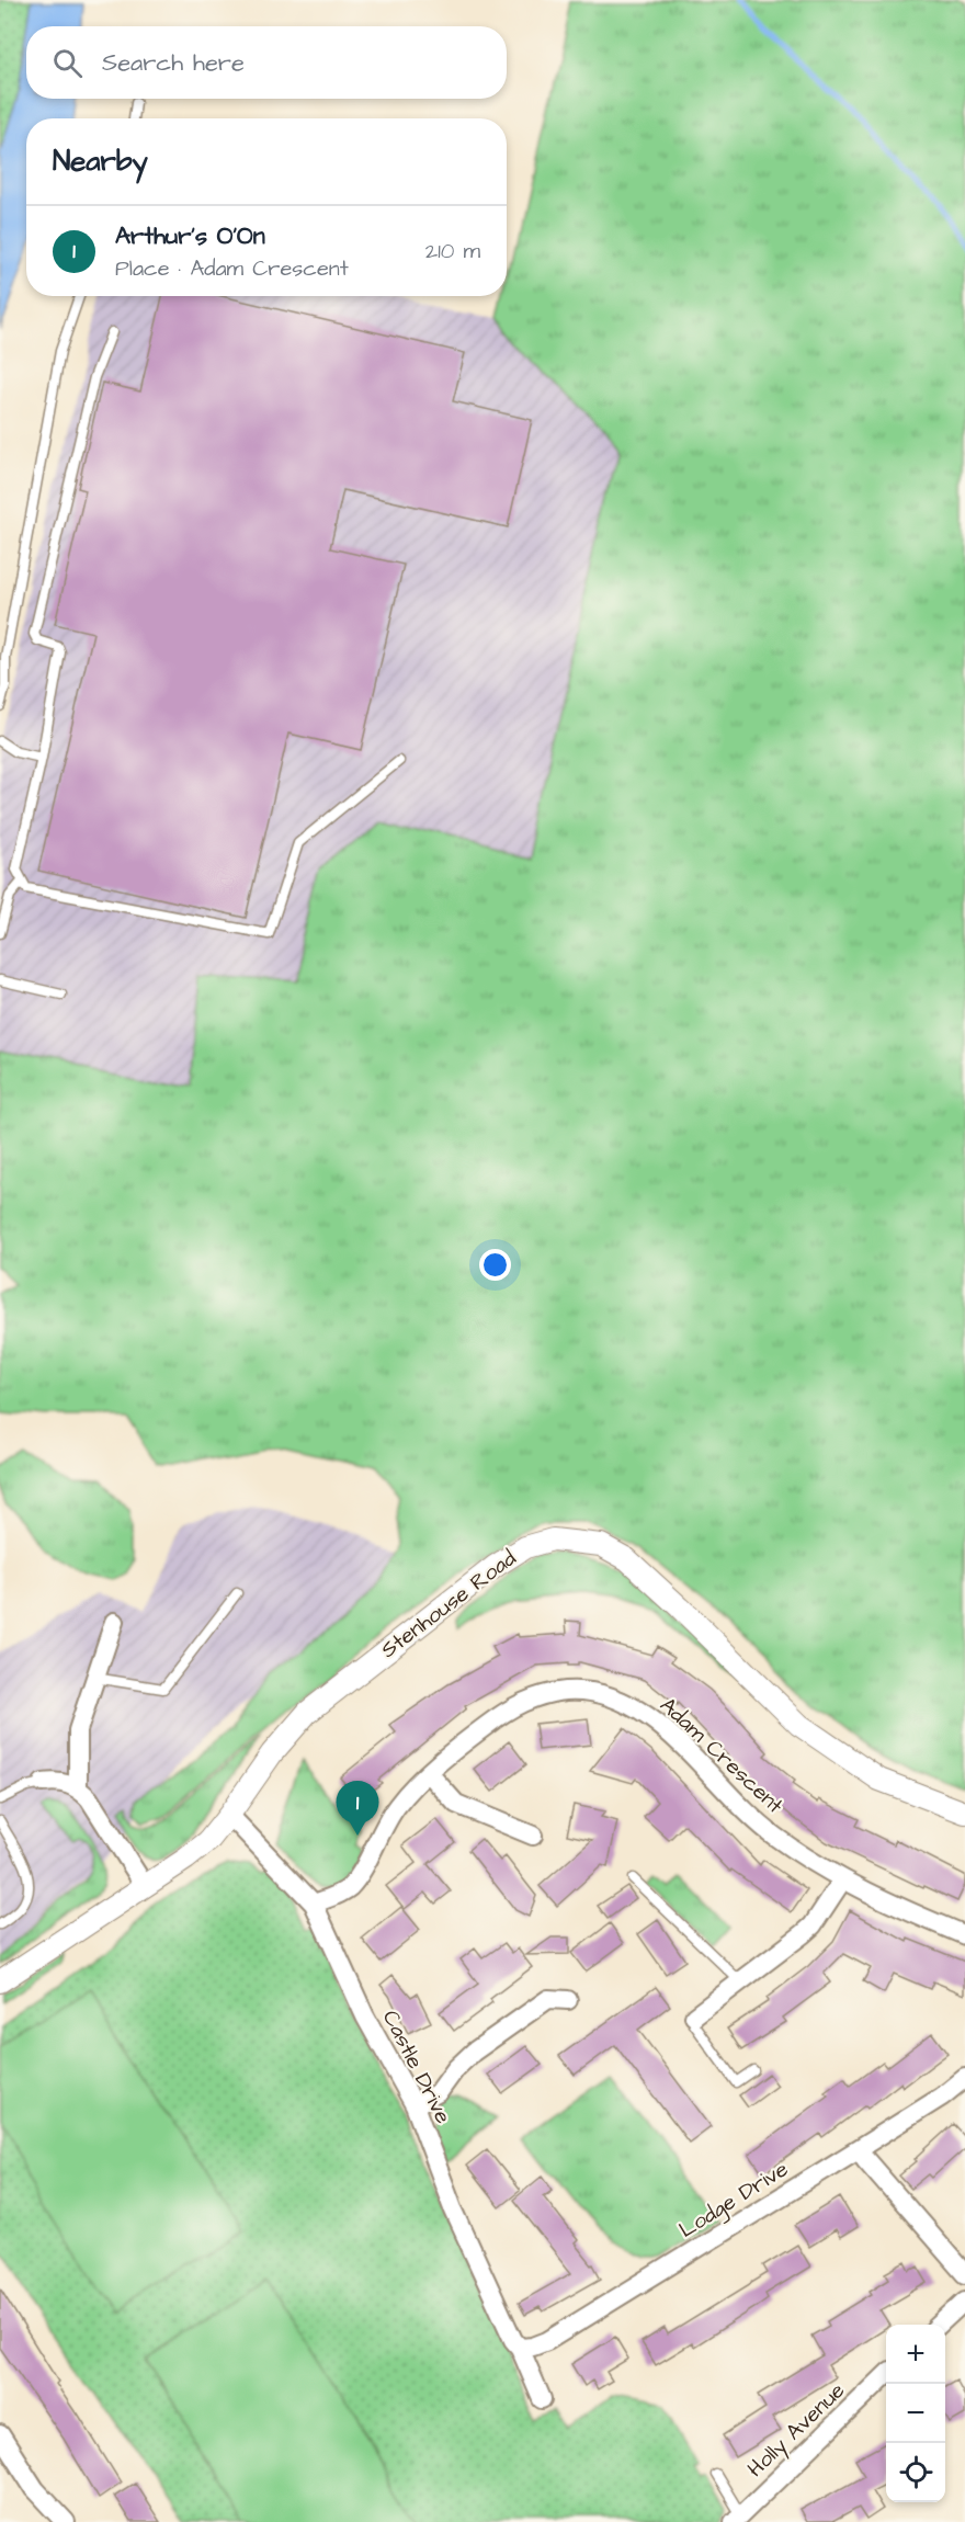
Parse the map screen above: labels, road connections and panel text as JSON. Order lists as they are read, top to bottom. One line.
{"streets":{"street":["Stenhouse Road","Adam Crescent","Castle Drive","Lodge Drive","Holly Avenue"]},"crossings":[["Stenhouse Road","Castle Drive"],["Adam Crescent","Castle Drive"],["Castle Drive","Lodge Drive"]],"page":{"search":"Search here","heading":"Nearby","list":[{"mark":"1","name":"Arthur's O'On","note":"Place · Adam Crescent","value":"210 m"}],"pins":"1","map_buttons":["+","−"]}}
